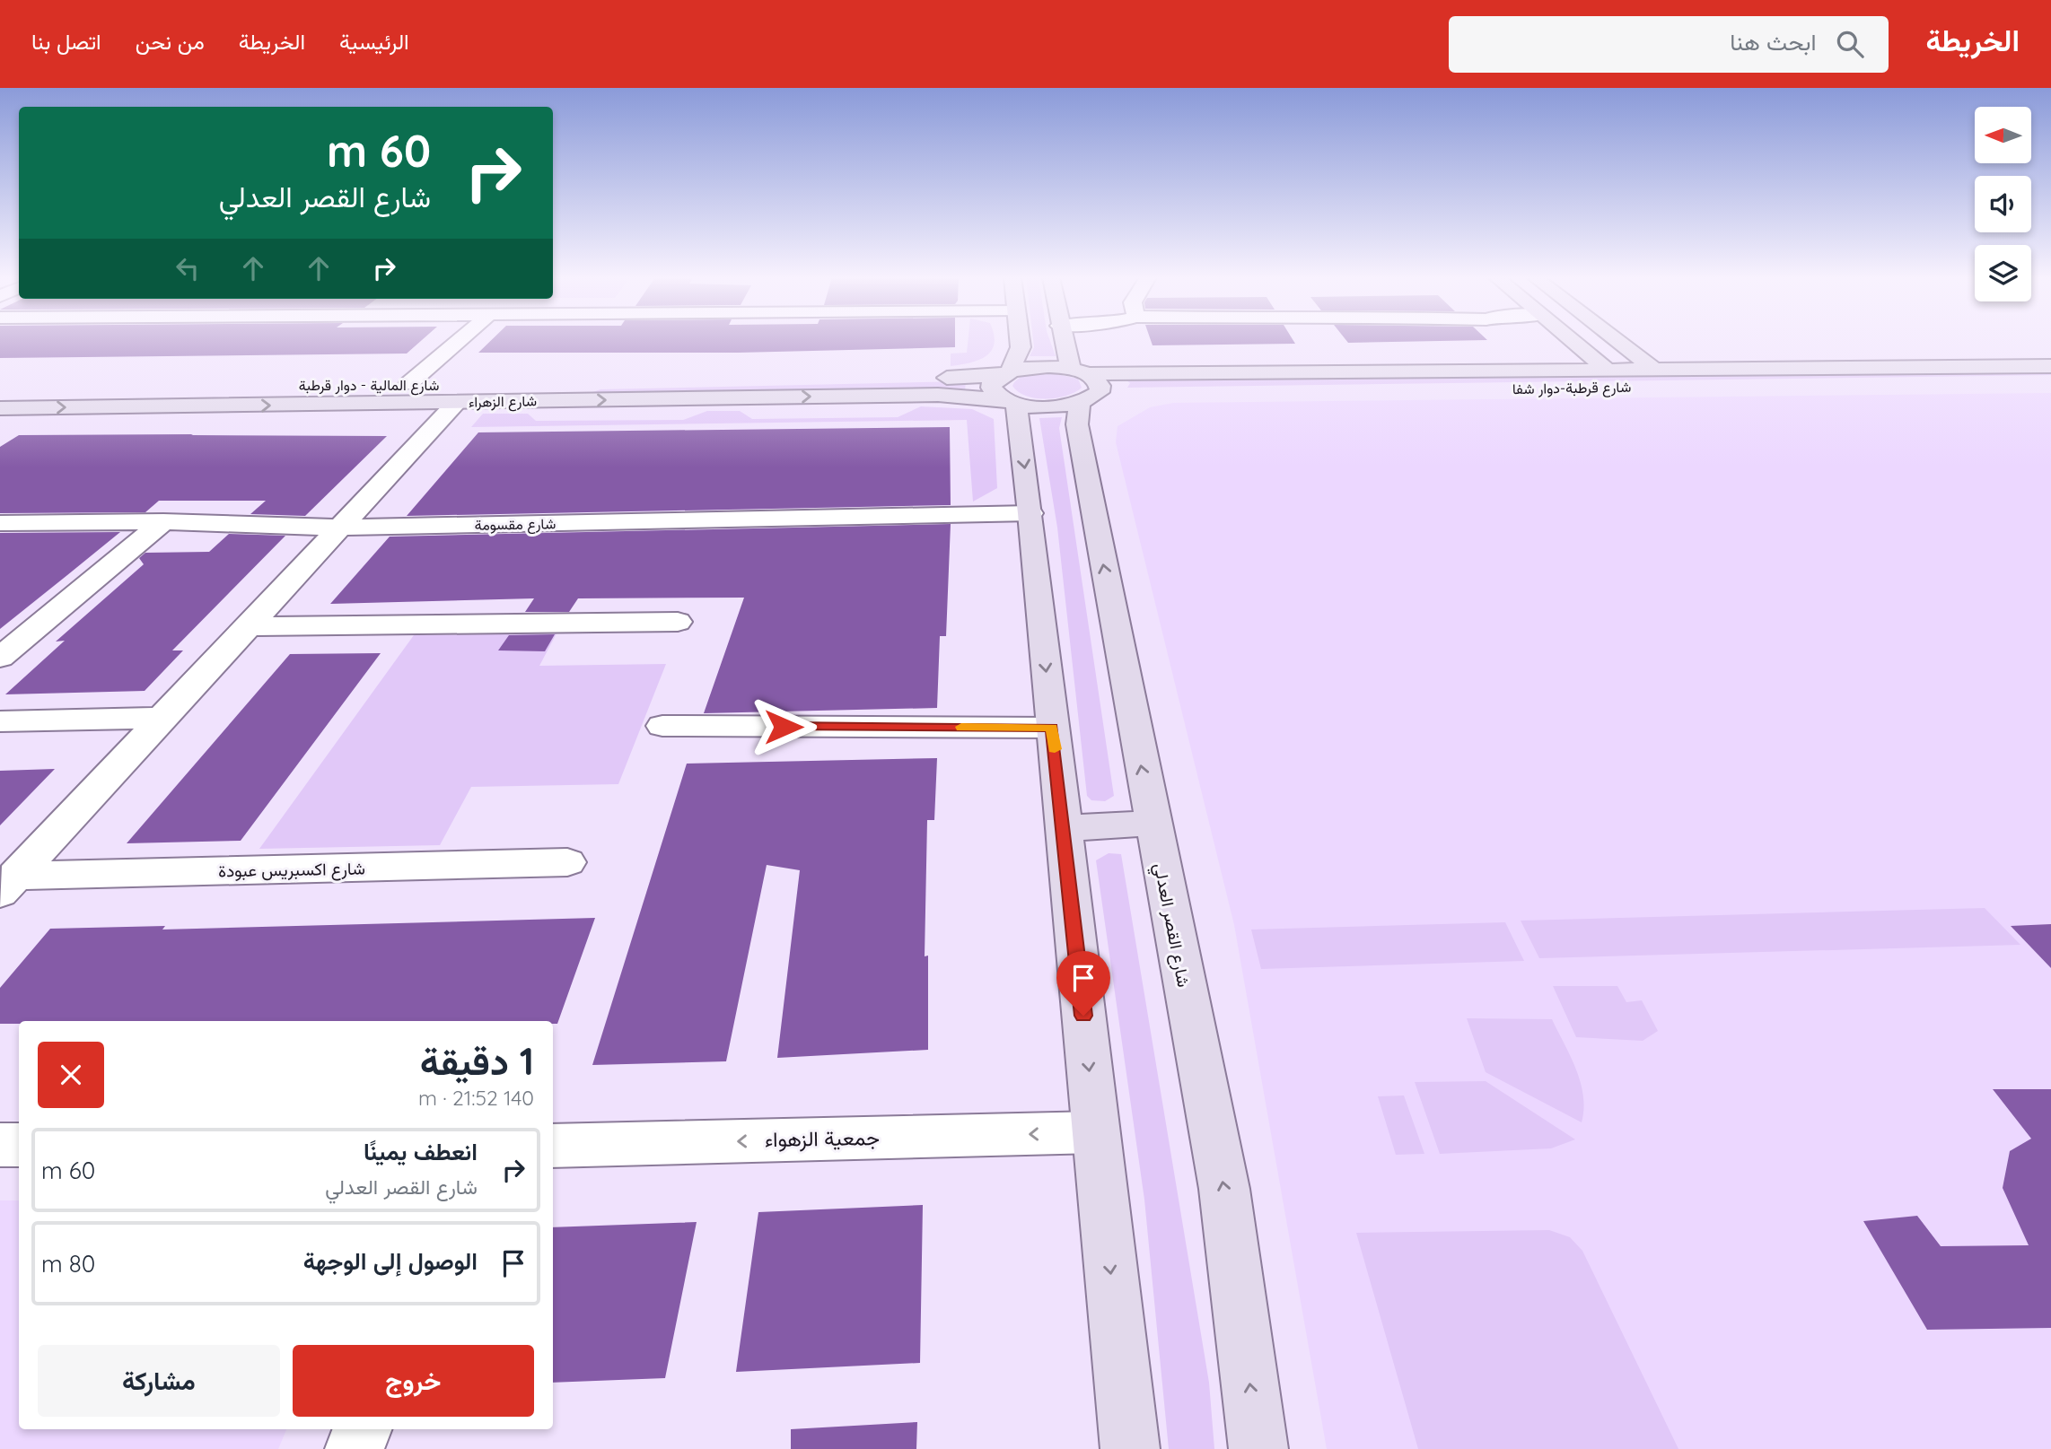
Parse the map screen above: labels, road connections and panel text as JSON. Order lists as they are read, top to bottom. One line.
{"streets":{"main road":["شارع المالية - دوار قرطبة","شارع قرطبة-دوار شفا","شارع الزهراء","شارع القصر العدلي"],"street":["شارع مقسومة","شارع اكسبريس عبودة","جمعية الزهواء"]},"crossings":[["شارع المالية - دوار قرطبة","شارع الزهراء"],["شارع الزهراء","شارع اكسبريس عبودة"],["شارع مقسومة","شارع اكسبريس عبودة"]],"one_way":["شارع الزهراء","جمعية الزهواء"],"north":"left","page":{"header":"الخريطة","search":"ابحث هنا","nav":["الرئيسية","الخريطة","من نحن","اتصل بنا"],"turn":["60 m","شارع القصر العدلي"],"heading":["1 دقيقة","140 m · 21:52"],"list":[{"name":"انعطف يمينًا","note":"شارع القصر العدلي","value":"60 m"},{"name":"الوصول إلى الوجهة","value":"80 m"}],"buttons":["خروج","مشاركة"]}}
